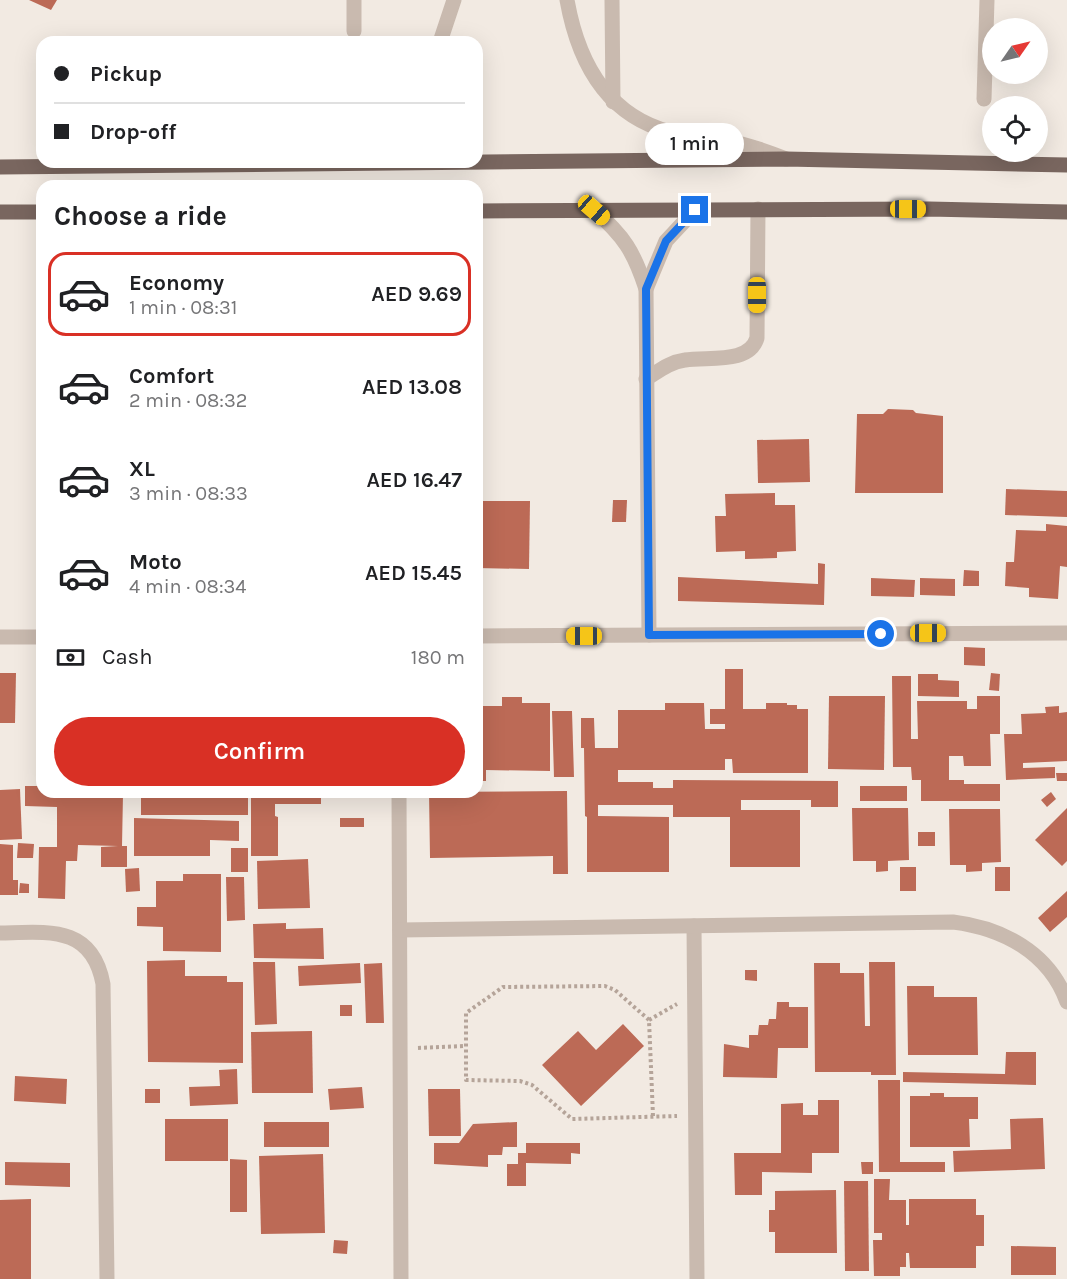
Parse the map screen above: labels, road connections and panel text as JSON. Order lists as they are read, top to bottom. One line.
{"north":"top right","page":{"banner":["Pickup","Drop-off"],"bubble":"1 min","heading":"Choose a ride","list":[{"name":"Economy","note":"1 min · 08:31","value":"AED 9.69"},{"name":"Comfort","note":"2 min · 08:32","value":"AED 13.08"},{"name":"XL","note":"3 min · 08:33","value":"AED 16.47"},{"name":"Moto","note":"4 min · 08:34","value":"AED 15.45"}],"pay":["Cash","180 m"],"buttons":"Confirm"}}
